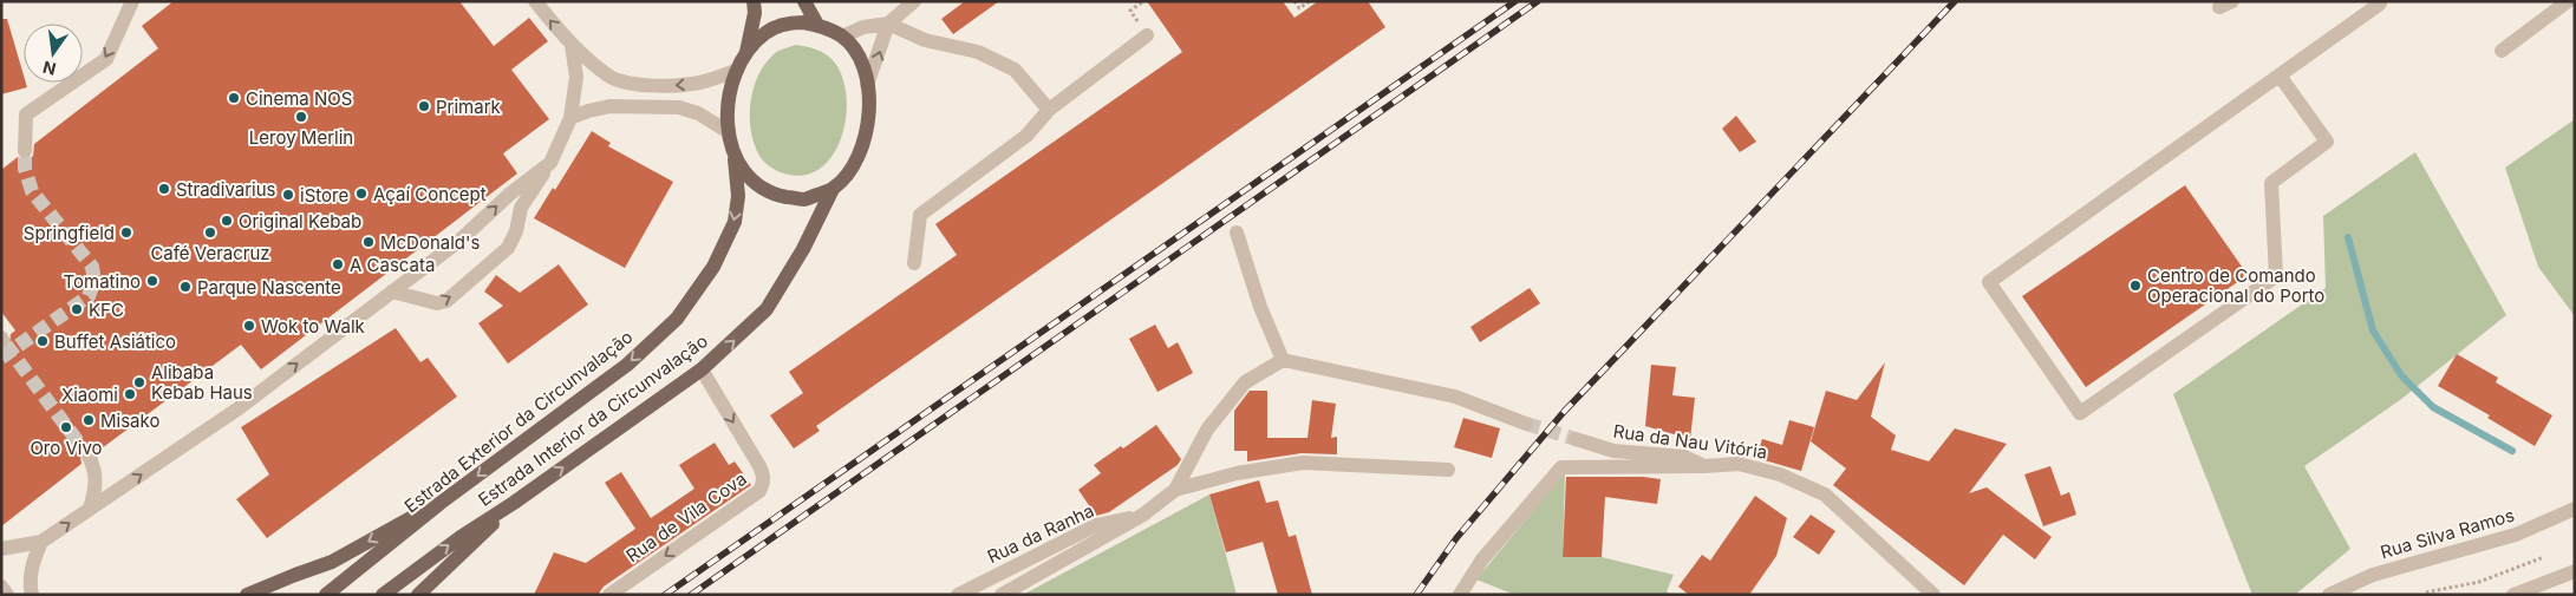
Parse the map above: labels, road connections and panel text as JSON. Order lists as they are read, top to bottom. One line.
{"streets":{"main road":["Estrada Interior da Circunvalação","Estrada Exterior da Circunvalação"],"street":["Rua da Nau Vitória","Rua de Vila Cova","Rua da Ranha","Rua Silva Ramos"]},"crossings":[["Estrada Interior da Circunvalação","Estrada Exterior da Circunvalação"],["Estrada Interior da Circunvalação","Rua de Vila Cova"]],"one_way":["Estrada Exterior da Circunvalação"],"places":["Cinema NOS","Primark","Leroy Merlin","Stradivarius","Açaí Concept","iStore","Original Kebab","Springfield","Café Veracruz","McDonald's","A Cascata","Tomatino","Centro de Comando Operacional do Porto","Parque Nascente","KFC","Wok to Walk","Buffet Asiático","Alibaba Kebab Haus","Xiaomi","Misako","Oro Vivo"],"north":"bottom"}
